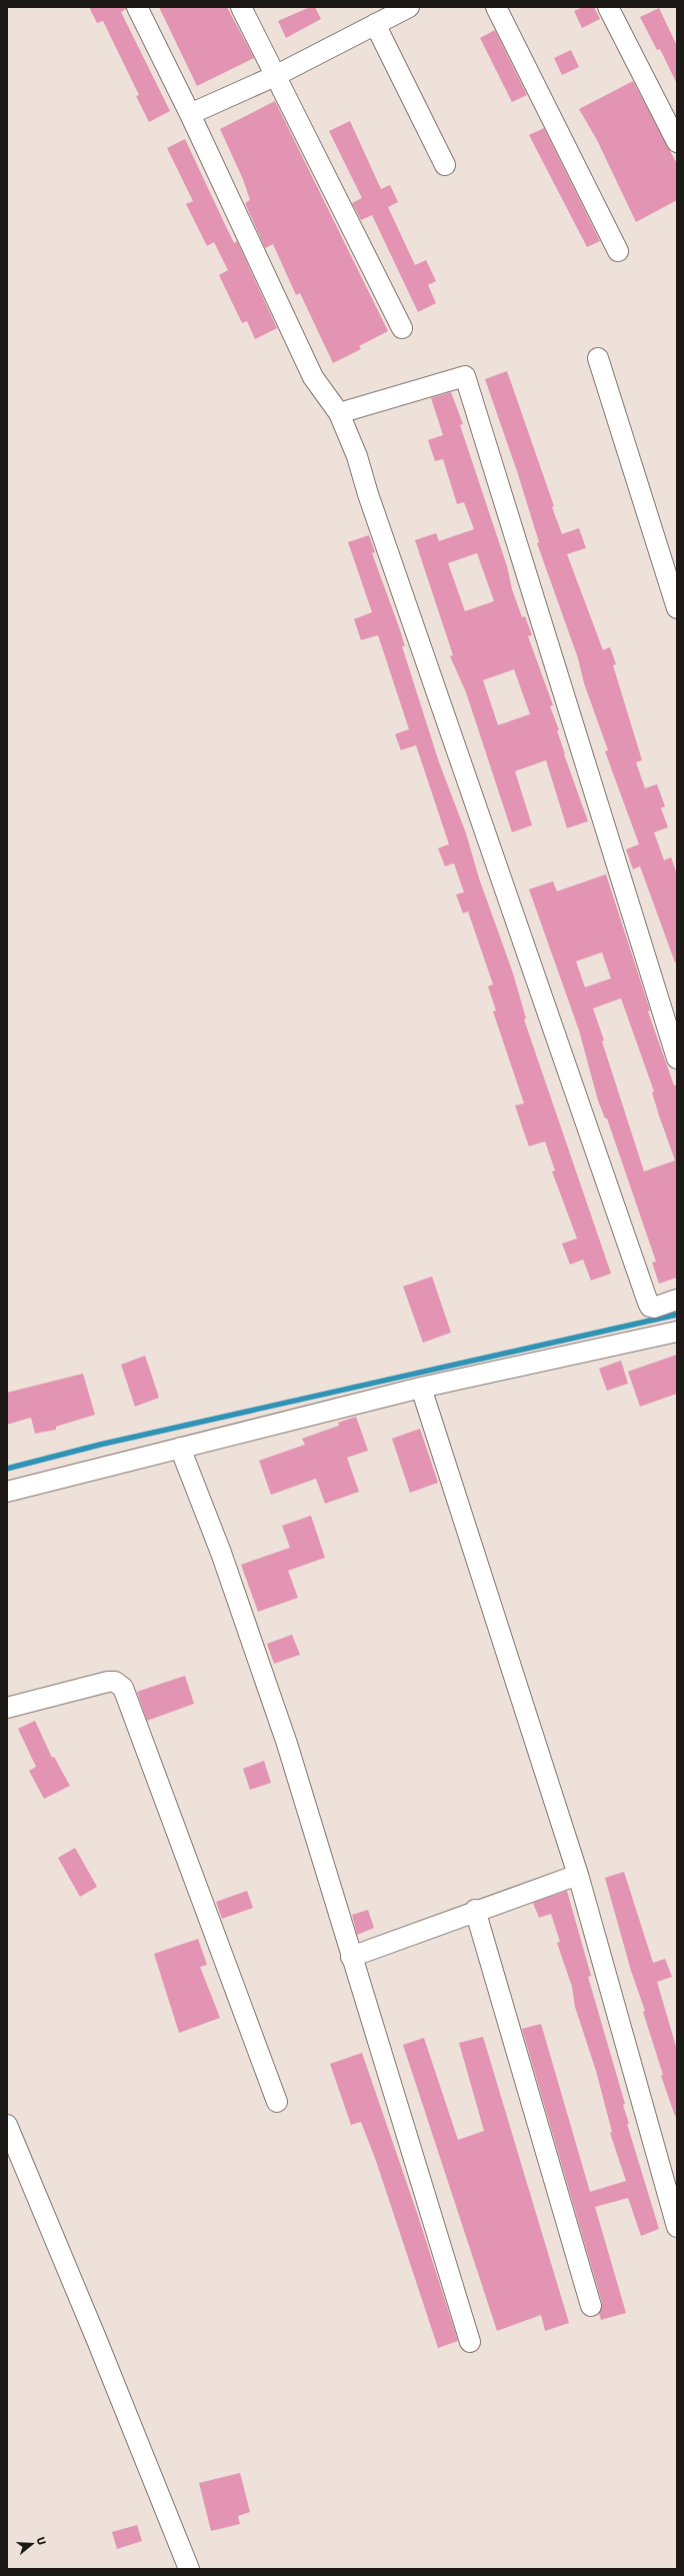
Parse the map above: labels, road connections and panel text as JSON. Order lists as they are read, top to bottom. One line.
{"north":"right"}
